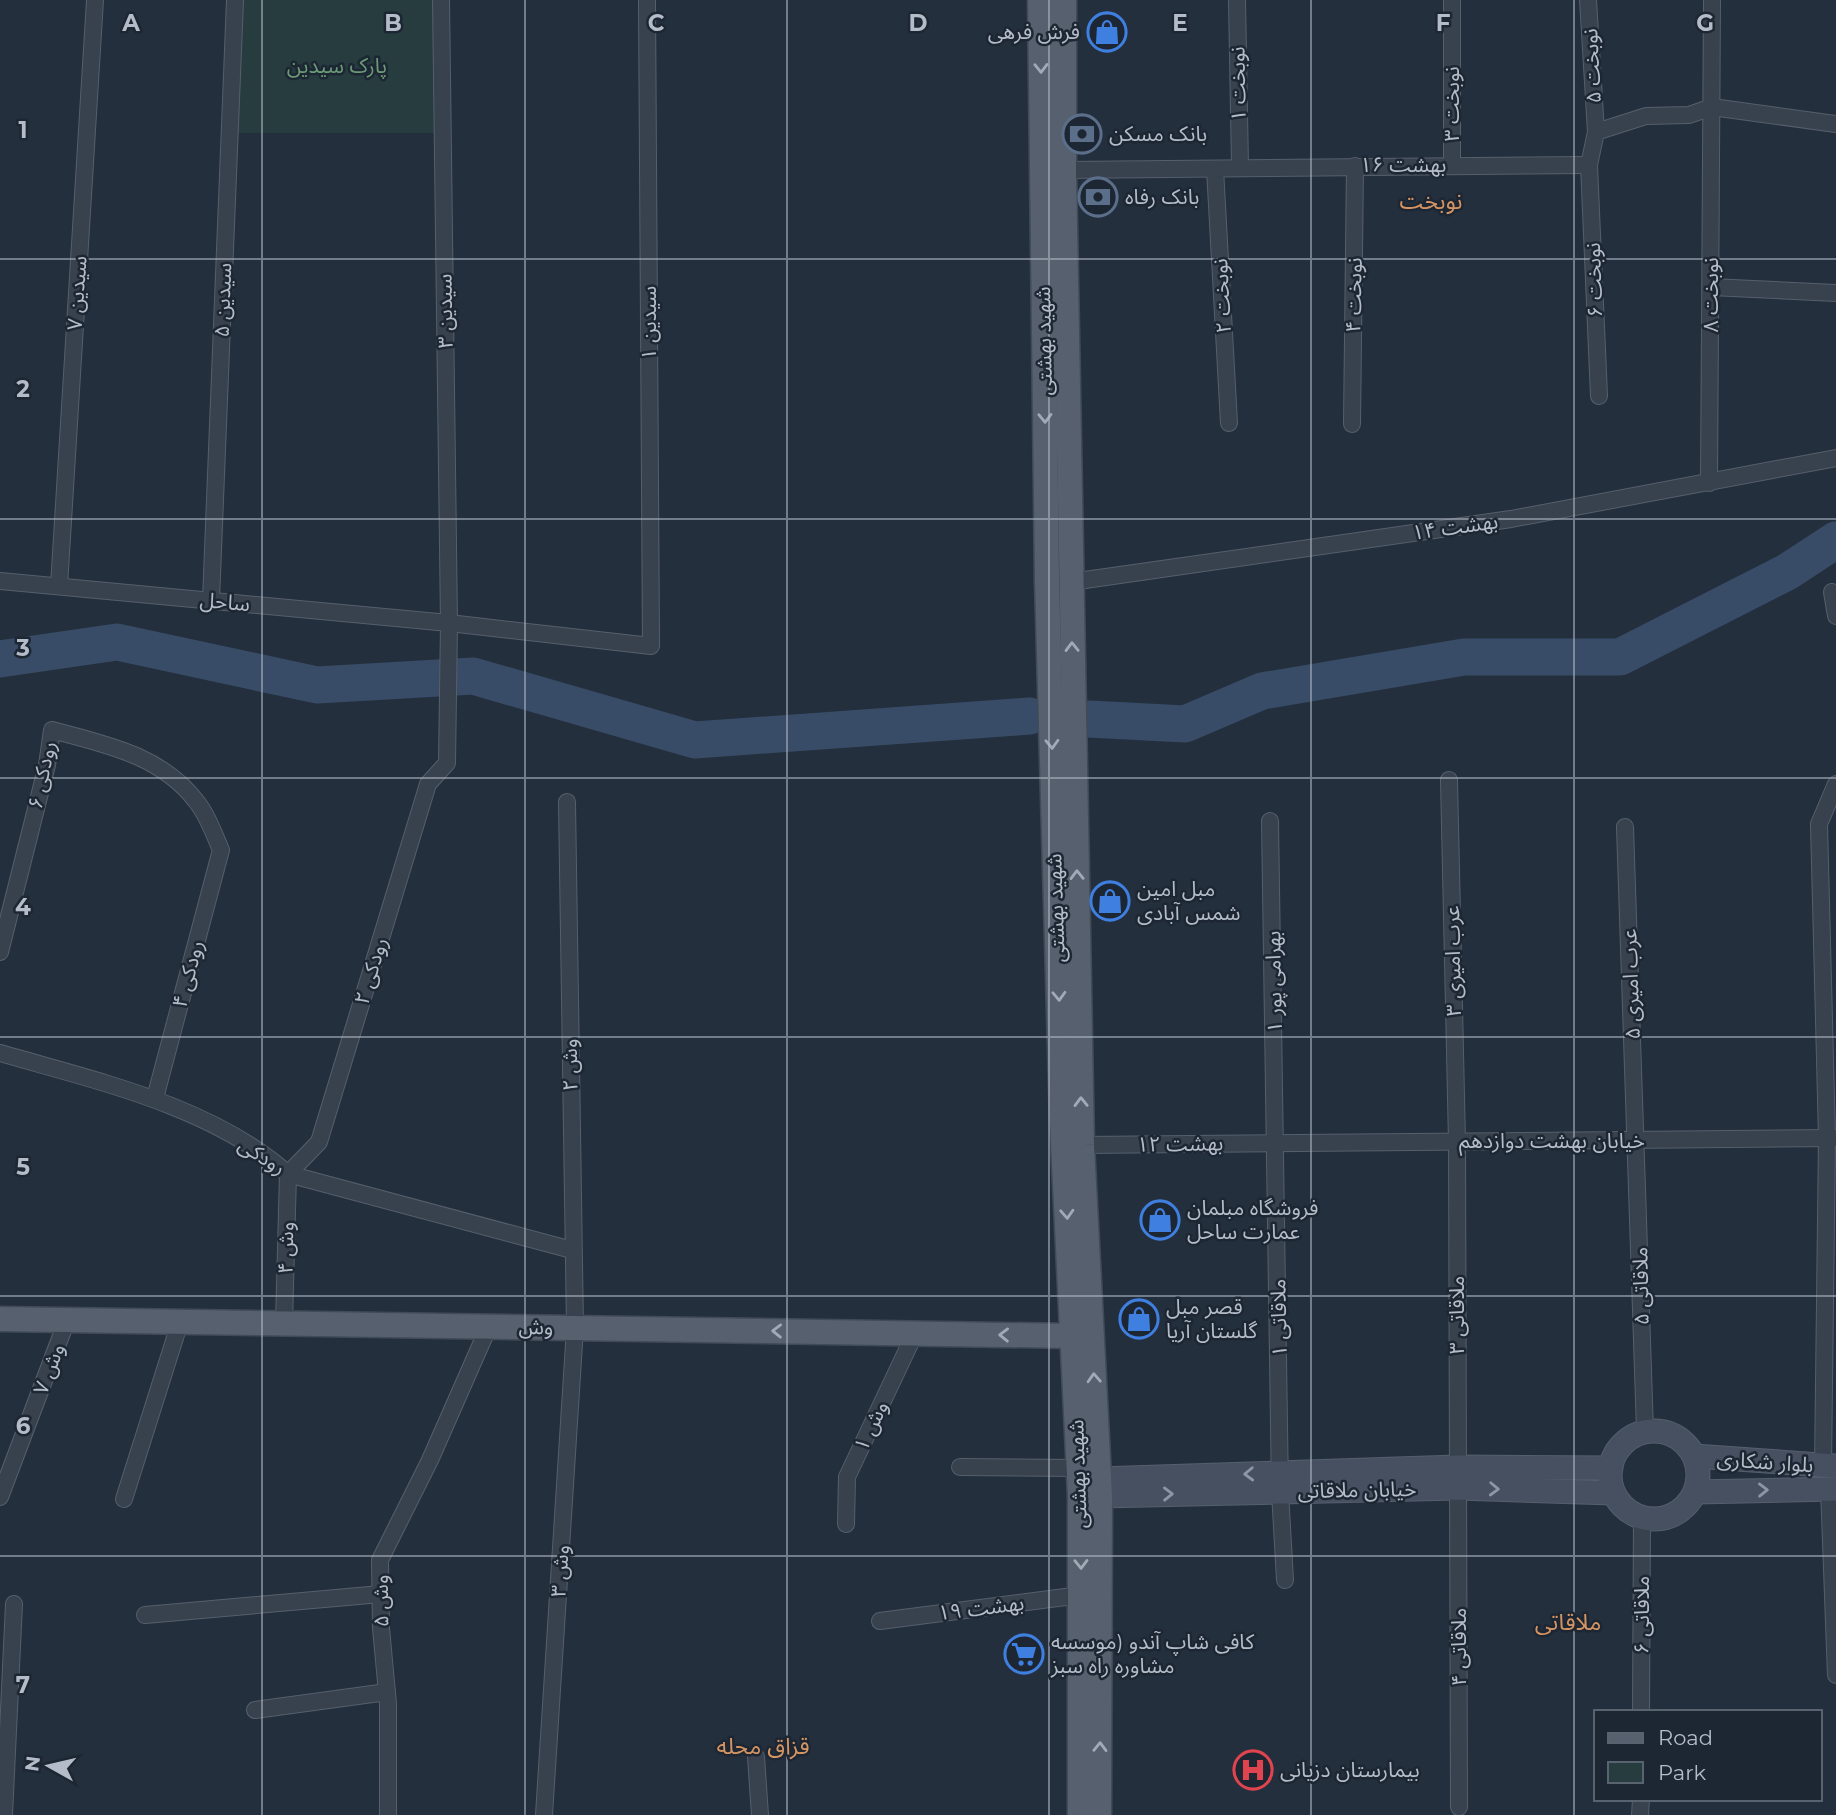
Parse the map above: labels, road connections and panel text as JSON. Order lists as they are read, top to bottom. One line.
{"streets":{"main road":["شهید بهشتی","وش","بلوار شکاری","خیابان ملاقاتی"],"street":["۵ نوبخت","۱ نوبخت","۳ نوبخت","۱۶ بهشت","نوبخت ۶","سیدین ۷","۴ نوبخت","۸ نوبخت","۲ نوبخت","سیدین ۵","سیدین ۳","سیدین ۱","بهشت ۱۴","ساحل","رودکی ۶","۳ عرب امیری","رودکی ۲","رودکی ۴","۱ بهرامی پور","۵ عرب امیری","وش ۲","خیابان بهشت دوازدهم","۱۲ بهشت","رودکی","وش ۴","ملاقاتی ۵","ملاقاتی ۳","ملاقاتی ۱","وش ۷","وش ۱","وش ۳","وش ۵","بهشت ۱۹","۶ ملاقاتی","ملاقاتی ۴"]},"crossings":[["۱ نوبخت","۱۶ بهشت"],["۳ نوبخت","۱۶ بهشت"],["۱۶ بهشت","نوبخت ۶"],["۱۶ بهشت","۴ نوبخت"],["۱۶ بهشت","۲ نوبخت"],["۱۶ بهشت","شهید بهشتی"],["سیدین ۷","ساحل"],["۸ نوبخت","بهشت ۱۴"],["سیدین ۵","ساحل"],["سیدین ۳","ساحل"],["سیدین ۳","رودکی ۲"],["سیدین ۱","ساحل"],["شهید بهشتی","بهشت ۱۴"],["شهید بهشتی","۱۲ بهشت"],["شهید بهشتی","وش"],["شهید بهشتی","خیابان ملاقاتی"],["شهید بهشتی","بهشت ۱۹"],["رودکی ۶","رودکی ۴"],["۳ عرب امیری","خیابان بهشت دوازدهم"],["۳ عرب امیری","ملاقاتی ۳"],["رودکی ۲","رودکی"],["رودکی ۲","وش ۴"],["رودکی ۴","رودکی"],["۱ بهرامی پور","خیابان بهشت دوازدهم"],["۱ بهرامی پور","۱۲ بهشت"],["۱ بهرامی پور","ملاقاتی ۱"],["۵ عرب امیری","خیابان بهشت دوازدهم"],["۵ عرب امیری","ملاقاتی ۵"],["وش ۲","رودکی"],["وش ۲","وش"],["وش ۲","وش ۳"],["خیابان بهشت دوازدهم","۱۲ بهشت"],["خیابان بهشت دوازدهم","ملاقاتی ۵"],["خیابان بهشت دوازدهم","ملاقاتی ۳"],["خیابان بهشت دوازدهم","ملاقاتی ۱"],["۱۲ بهشت","ملاقاتی ۱"],["رودکی","وش ۴"],["وش ۴","وش"],["ملاقاتی ۵","بلوار شکاری"],["ملاقاتی ۵","خیابان ملاقاتی"],["ملاقاتی ۵","۶ ملاقاتی"],["ملاقاتی ۳","خیابان ملاقاتی"],["ملاقاتی ۳","ملاقاتی ۴"],["ملاقاتی ۱","خیابان ملاقاتی"],["وش","وش ۷"],["وش","وش ۱"],["وش","وش ۳"],["وش","وش ۵"],["بلوار شکاری","خیابان ملاقاتی"],["بلوار شکاری","۶ ملاقاتی"],["خیابان ملاقاتی","۶ ملاقاتی"],["خیابان ملاقاتی","ملاقاتی ۴"]],"one_way":["وش"],"districts":["نوبخت","ملاقاتی","قزاق محله"],"parks":["پارک سیدین"],"places":{"shop":["فرش فرهی","مبل امین شمس آبادی","فروشگاه مبلمان عمارت ساحل","قصر مبل گلستان آریا"],"bank":["بانک مسکن","بانک رفاه"],"supermarket":["کافی شاپ آندو (موسسه مشاوره راه سبز"],"hospital":["بیمارستان دزیانی"]},"legend":["Road","Park"],"north":"left","grid":{"columns":["A","B","C","D","E","F","G"],"rows":["1","2","3","4","5","6","7"]}}
